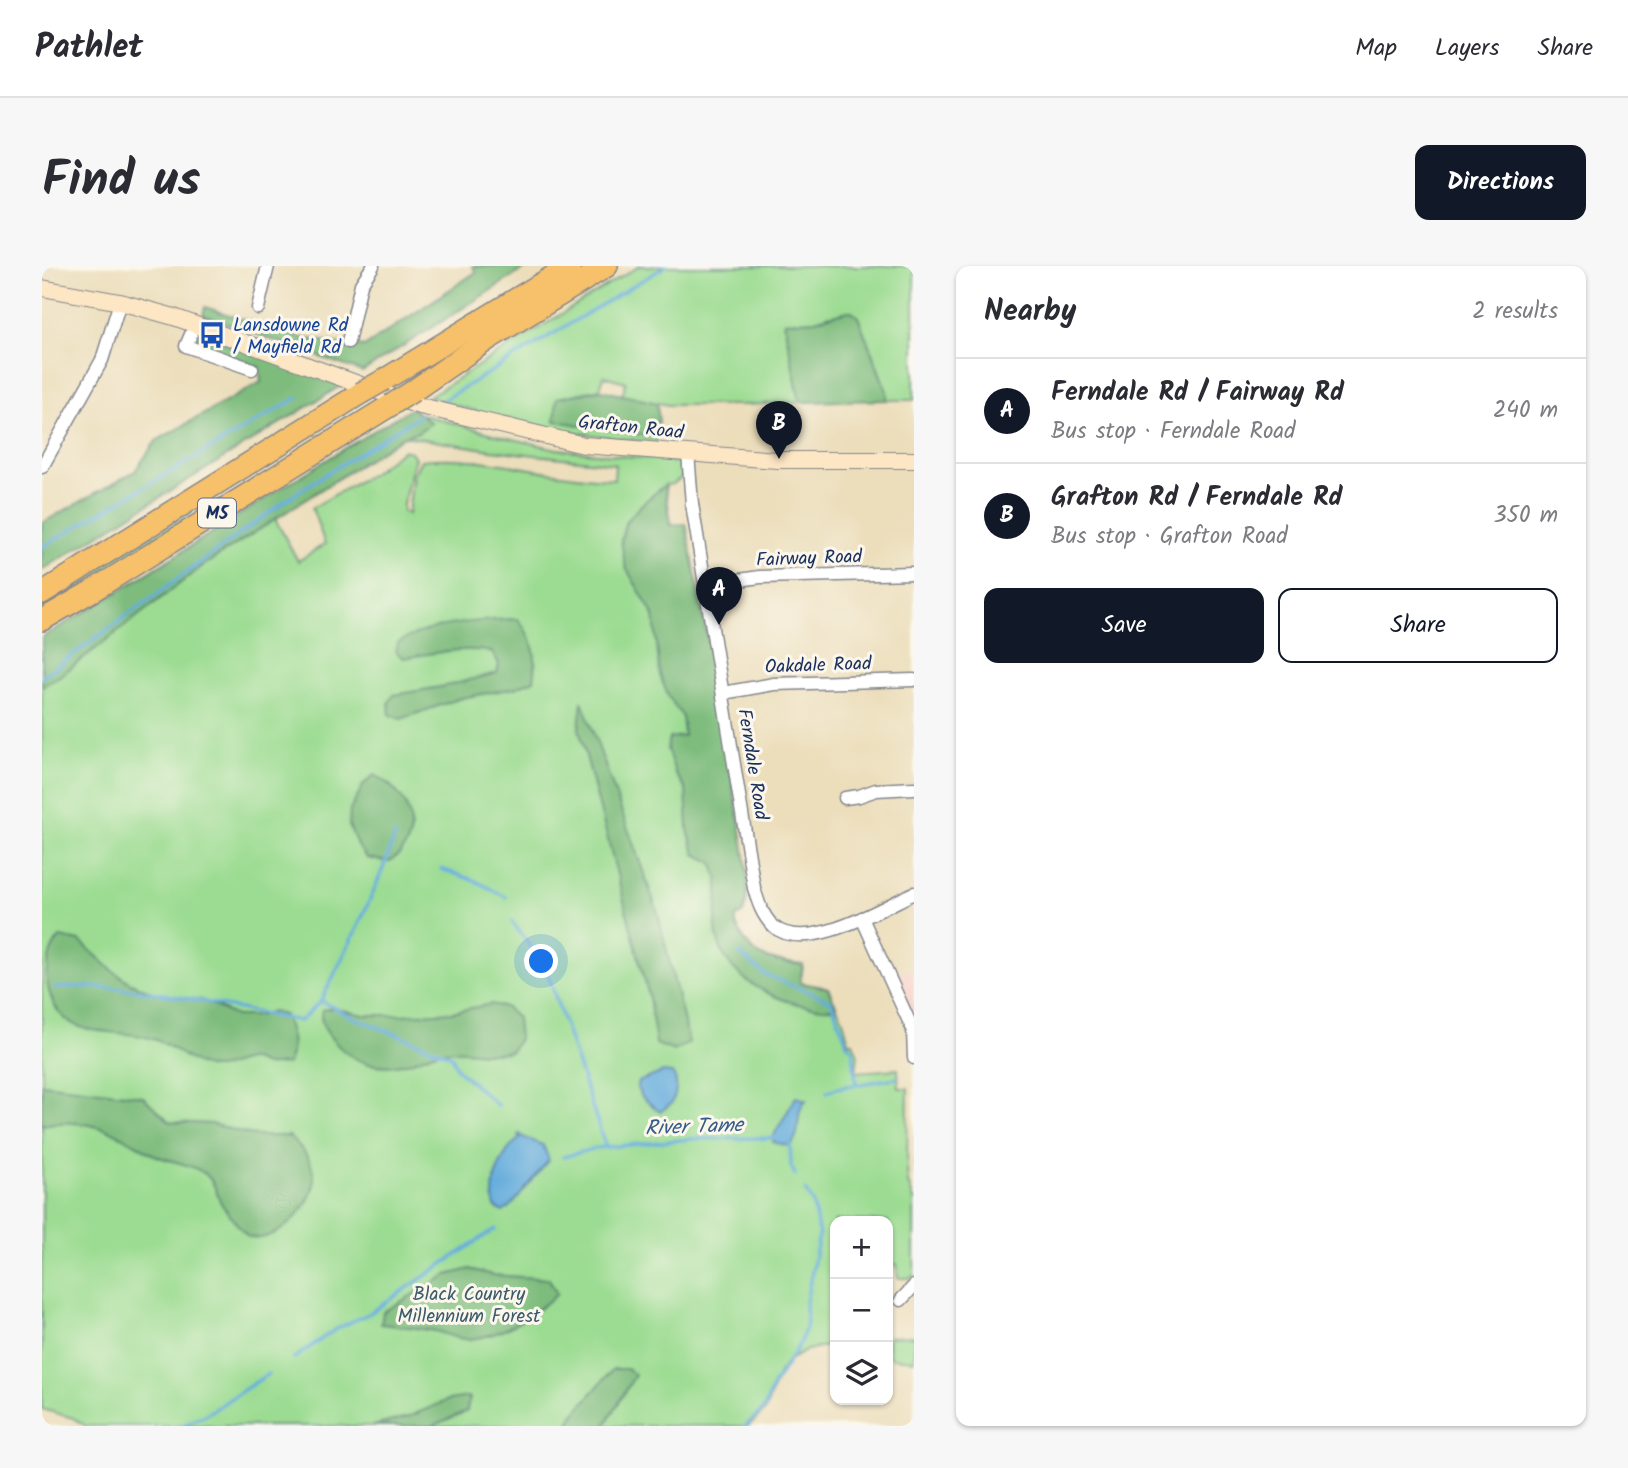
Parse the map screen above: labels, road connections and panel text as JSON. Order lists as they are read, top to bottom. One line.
{"streets":{"highway":["M5"],"street":["Grafton Road","Fairway Road","Oakdale Road","Ferndale Road"]},"crossings":[["Grafton Road","M5"],["Grafton Road","Ferndale Road"],["Fairway Road","Ferndale Road"],["Oakdale Road","Ferndale Road"]],"water":["River Tame"],"parks":["Black Country Millennium Forest"],"places":{"bus stop":["Lansdowne Rd / Mayfield Rd"]},"page":{"header":"Pathlet","nav":["Map","Layers","Share"],"title":"Find us","buttons":["Directions",["Save","Share"]],"heading":["Nearby","2 results"],"list":[{"mark":"A","name":"Ferndale Rd / Fairway Rd","note":"Bus stop · Ferndale Road","value":"240 m"},{"mark":"B","name":"Grafton Rd / Ferndale Rd","note":"Bus stop · Grafton Road","value":"350 m"}],"pins":["B","A"],"map_buttons":["+","−"]}}
